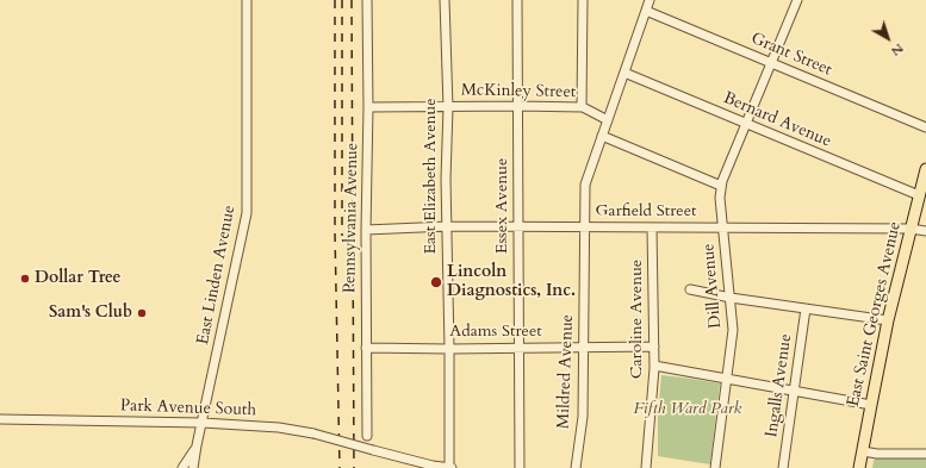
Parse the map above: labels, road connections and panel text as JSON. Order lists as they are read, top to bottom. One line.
{"streets":{"main road":["East Saint Georges Avenue"],"street":["Grant Street","McKinley Street","Bernard Avenue","East Elizabeth Avenue","Essex Avenue","Garfield Street","Pennsylvania Avenue","East Linden Avenue","Dill Avenue","Caroline Avenue","Adams Street","Mildred Avenue","Ingalls Avenue","Park Avenue South"]},"crossings":[["Grant Street","Dill Avenue"],["McKinley Street","East Elizabeth Avenue"],["McKinley Street","Essex Avenue"],["McKinley Street","Pennsylvania Avenue"],["McKinley Street","Mildred Avenue"],["Bernard Avenue","Dill Avenue"],["Bernard Avenue","East Saint Georges Avenue"],["East Elizabeth Avenue","Garfield Street"],["East Elizabeth Avenue","Adams Street"],["East Elizabeth Avenue","Park Avenue South"],["Essex Avenue","Garfield Street"],["Essex Avenue","Adams Street"],["Garfield Street","Pennsylvania Avenue"],["Garfield Street","Dill Avenue"],["Garfield Street","East Saint Georges Avenue"],["Garfield Street","Caroline Avenue"],["Garfield Street","Mildred Avenue"],["Pennsylvania Avenue","Adams Street"],["East Linden Avenue","Park Avenue South"],["Caroline Avenue","Adams Street"],["Adams Street","Mildred Avenue"]],"parks":["Fifth Ward Park"],"places":["Dollar Tree","Lincoln Diagnostics, Inc.","Sam's Club"],"north":"bottom right"}
